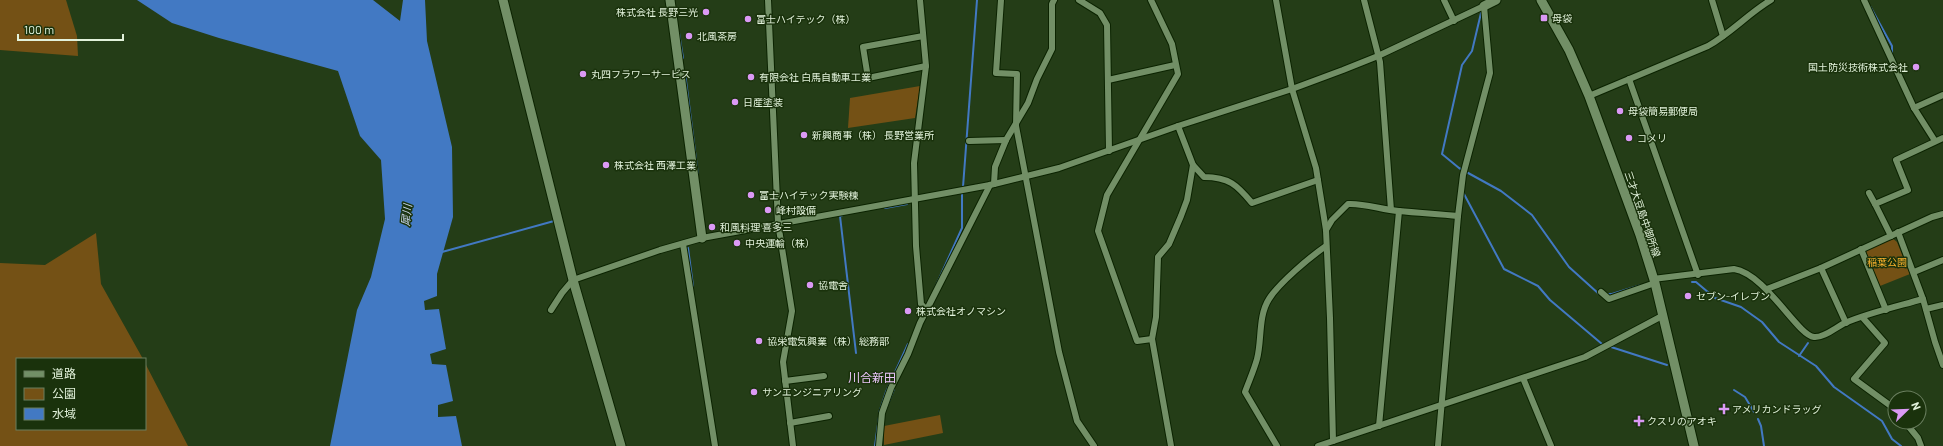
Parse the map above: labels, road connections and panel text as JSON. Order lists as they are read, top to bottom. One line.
{"streets":{"street":["三才大豆島中御所線"]},"districts":["川合新田"],"water":["犀川"],"parks":["稲葉公園"],"places":{"other":["株式会社 長野三光","富士ハイテック（株）","北風茶房","国土防災技術株式会社","丸四フラワーサービス","有限会社 白馬自動車工業","日産塗装","母袋簡易郵便局","新興商事（株） 長野営業所","コメリ","株式会社 西澤工業","富士ハイテック実験棟","峰村設備","和風料理 喜多三","中央運輸（株）","協電舎","セブン-イレブン","株式会社オノマシン","協栄電気興業（株） 総務部","サンエンジニアリング"],"transit":["母袋"],"health":["アメリカンドラッグ","クスリのアオキ"]},"legend":["道路","公園","水域"],"scale_bar":"100 m","north":"top right"}
